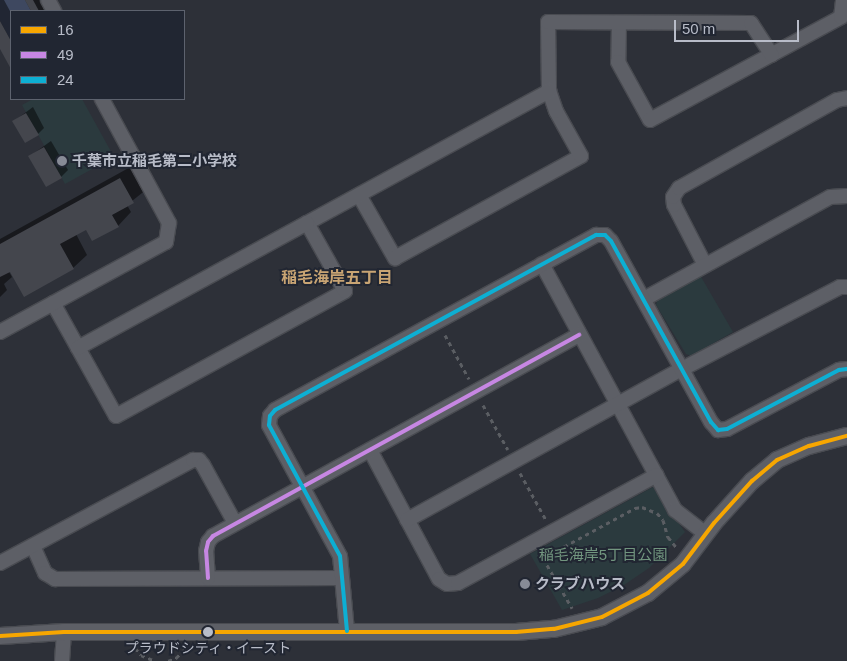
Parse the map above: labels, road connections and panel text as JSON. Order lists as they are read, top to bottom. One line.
{"districts":["稲毛海岸五丁目"],"parks":["稲毛海岸5丁目公園"],"places":["千葉市立稲毛第二小学校","クラブハウス","プラウドシティ・イースト"],"lines":["transit line 24","transit line 49","transit line 16"],"legend":["16","49","24"],"scale_bar":"50 m"}
